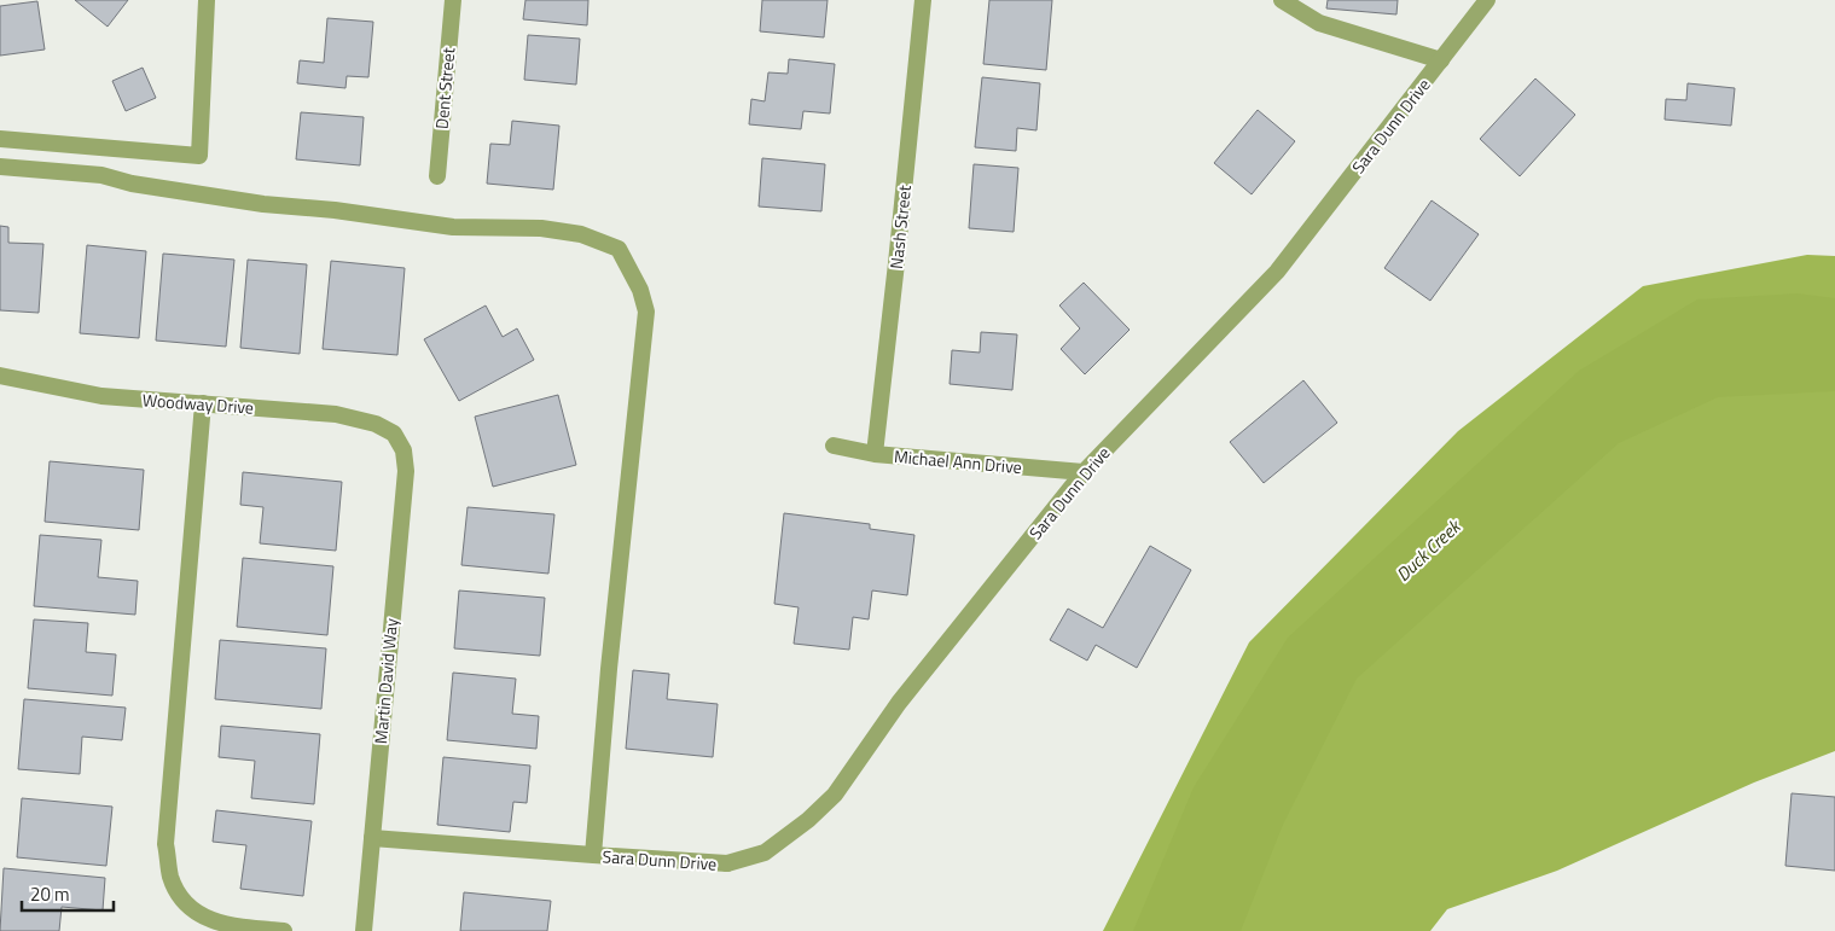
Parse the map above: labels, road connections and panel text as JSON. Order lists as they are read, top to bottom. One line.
{"streets":{"street":["Dent Street","Sara Dunn Drive","Nash Street","Woodway Drive","Michael Ann Drive","Martin David Way"]},"crossings":[["Sara Dunn Drive","Michael Ann Drive"],["Sara Dunn Drive","Martin David Way"],["Nash Street","Michael Ann Drive"],["Woodway Drive","Martin David Way"]],"water":["Duck Creek"],"scale_bar":"20 m"}
